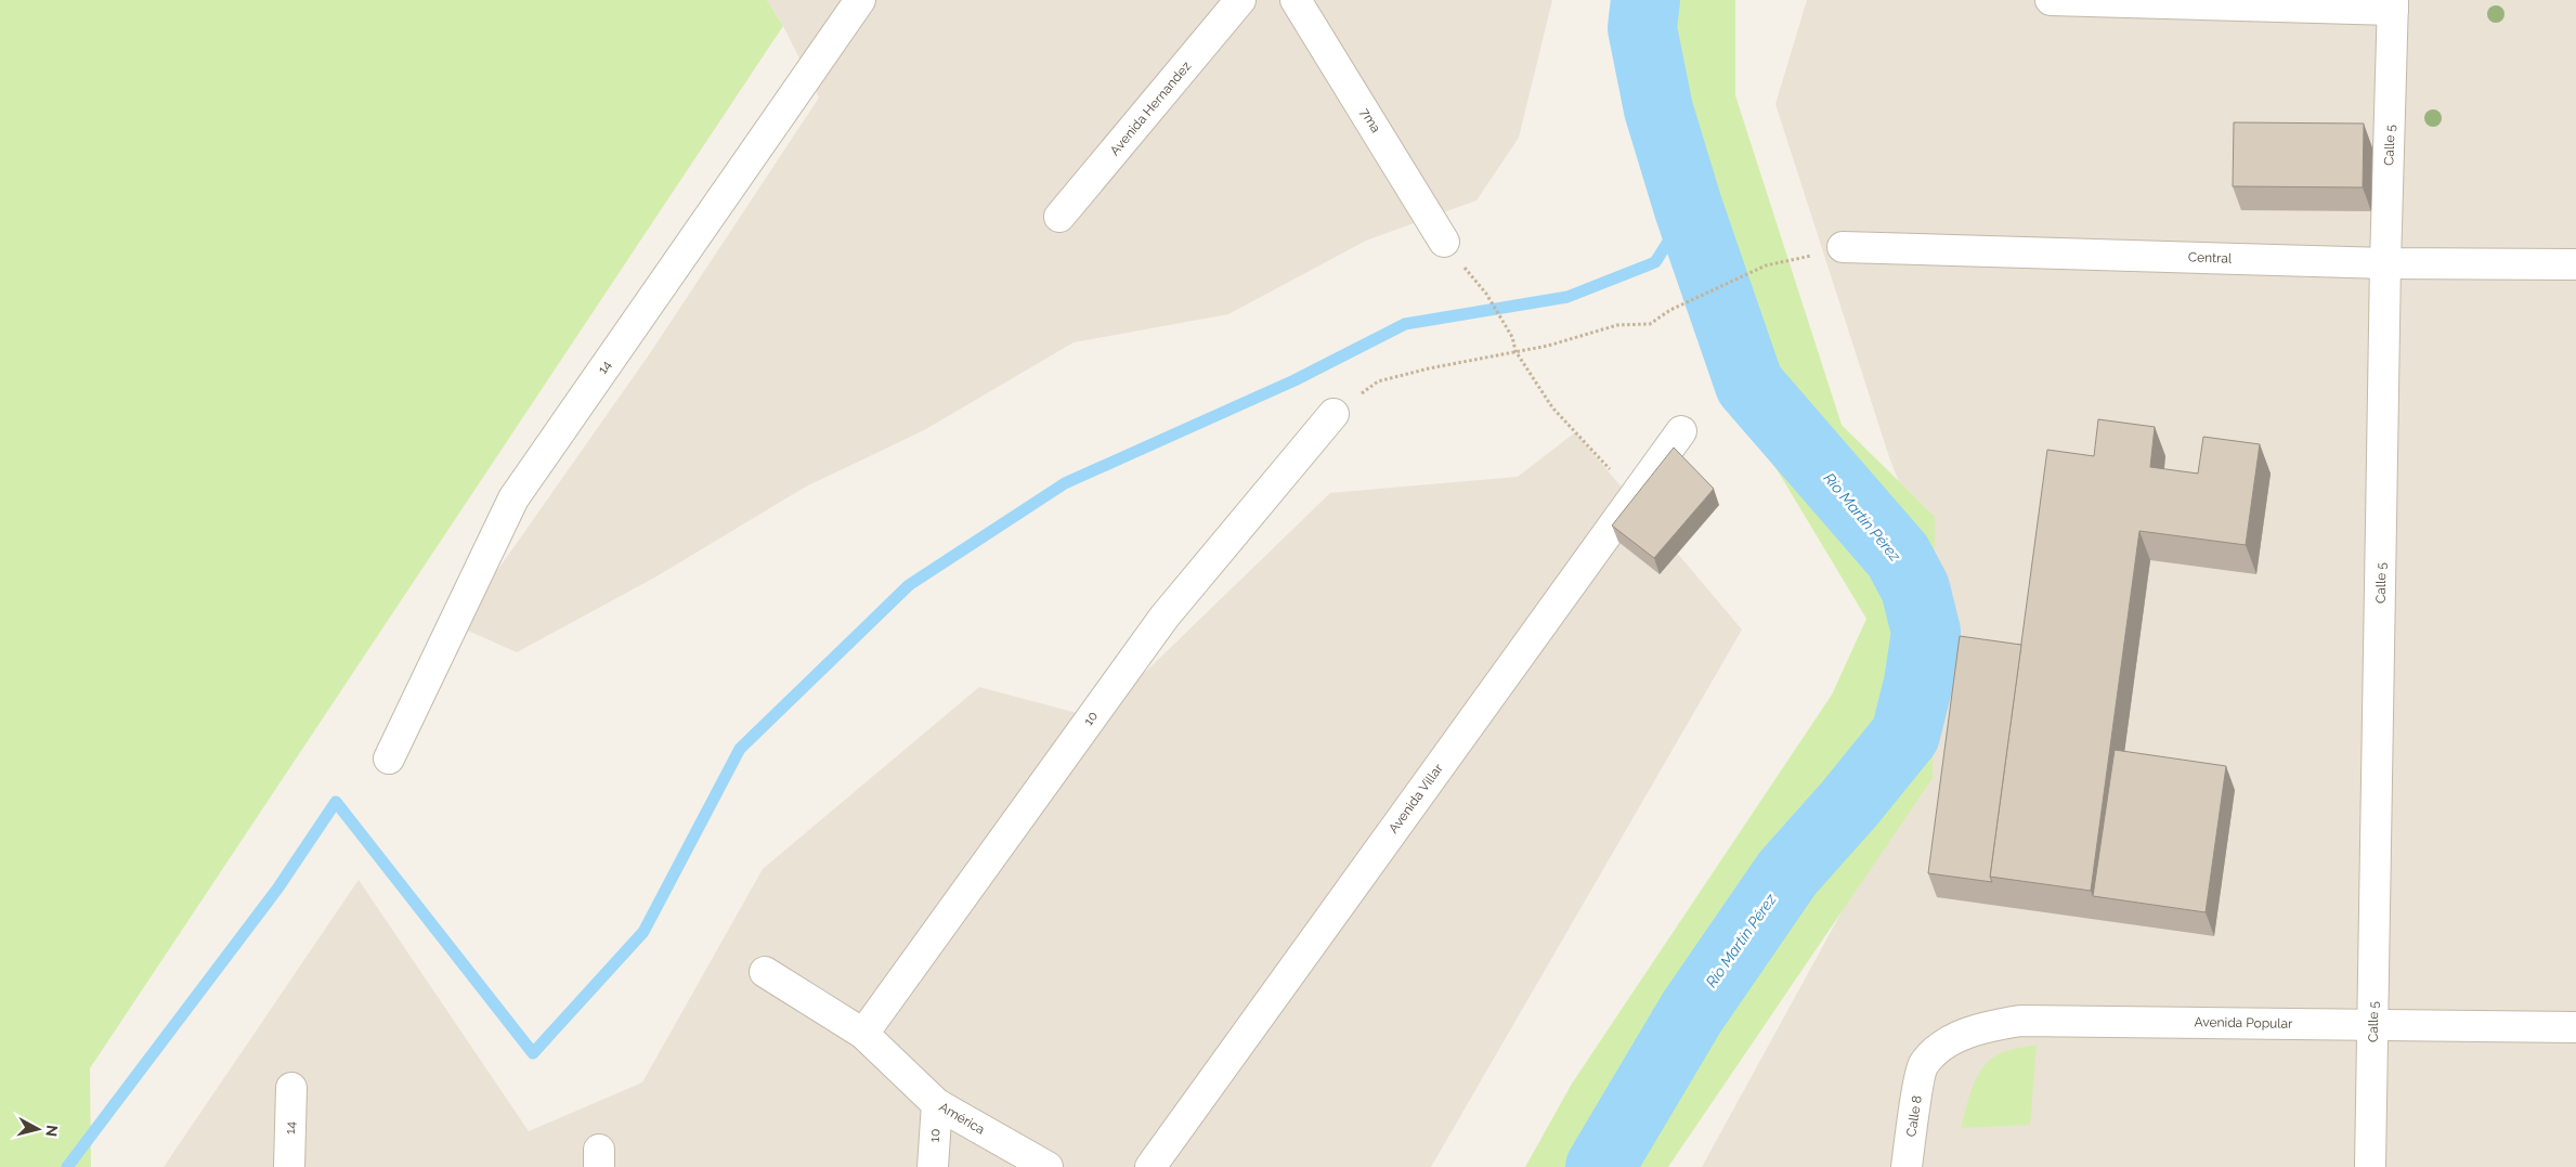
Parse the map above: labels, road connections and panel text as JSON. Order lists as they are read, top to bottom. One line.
{"streets":{"street":["Avenida Hernandez","7ma","Calle 5","Central","14","10","Avenida Villar","Avenida Popular","Calle 8","América"]},"crossings":[["Calle 5","Central"],["Calle 5","Avenida Popular"],["10","América"],["Avenida Popular","Calle 8"]],"water":["Río Martín Pérez"],"north":"right"}
